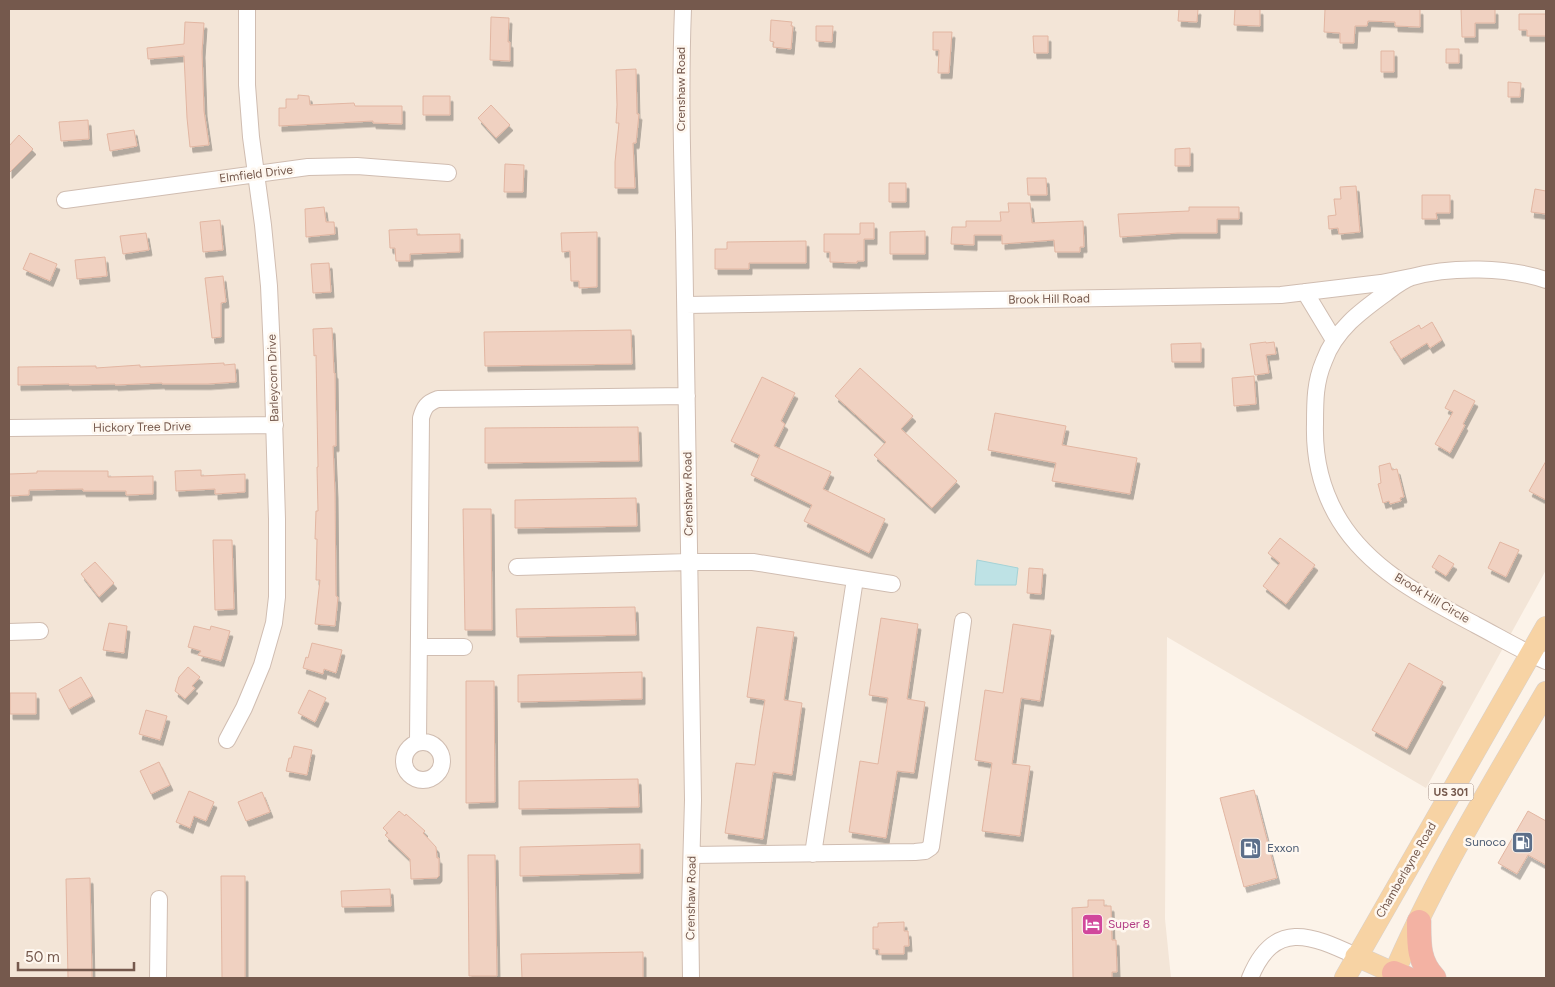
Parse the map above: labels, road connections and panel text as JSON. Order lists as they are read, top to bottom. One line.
{"streets":{"main road":["US 301","Chamberlayne Road"],"street":["Crenshaw Road","Elmfield Drive","Brook Hill Road","Barleycorn Drive","Hickory Tree Drive","Brook Hill Circle"]},"crossings":[["Crenshaw Road","Brook Hill Road"],["Elmfield Drive","Barleycorn Drive"],["Brook Hill Road","Brook Hill Circle"],["Barleycorn Drive","Hickory Tree Drive"],["Brook Hill Circle","Chamberlayne Road"]],"places":{"fuel station":["Sunoco","Exxon"],"hotel":["Super 8"]},"scale_bar":"50 m"}
